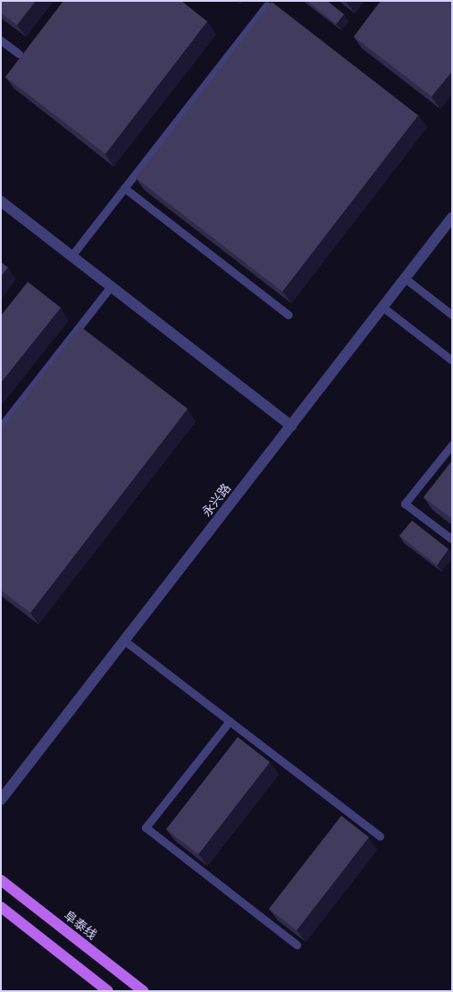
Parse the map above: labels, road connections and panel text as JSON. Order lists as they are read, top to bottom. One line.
{"streets":{"main road":["阜泰线"],"street":["永兴路"]}}
